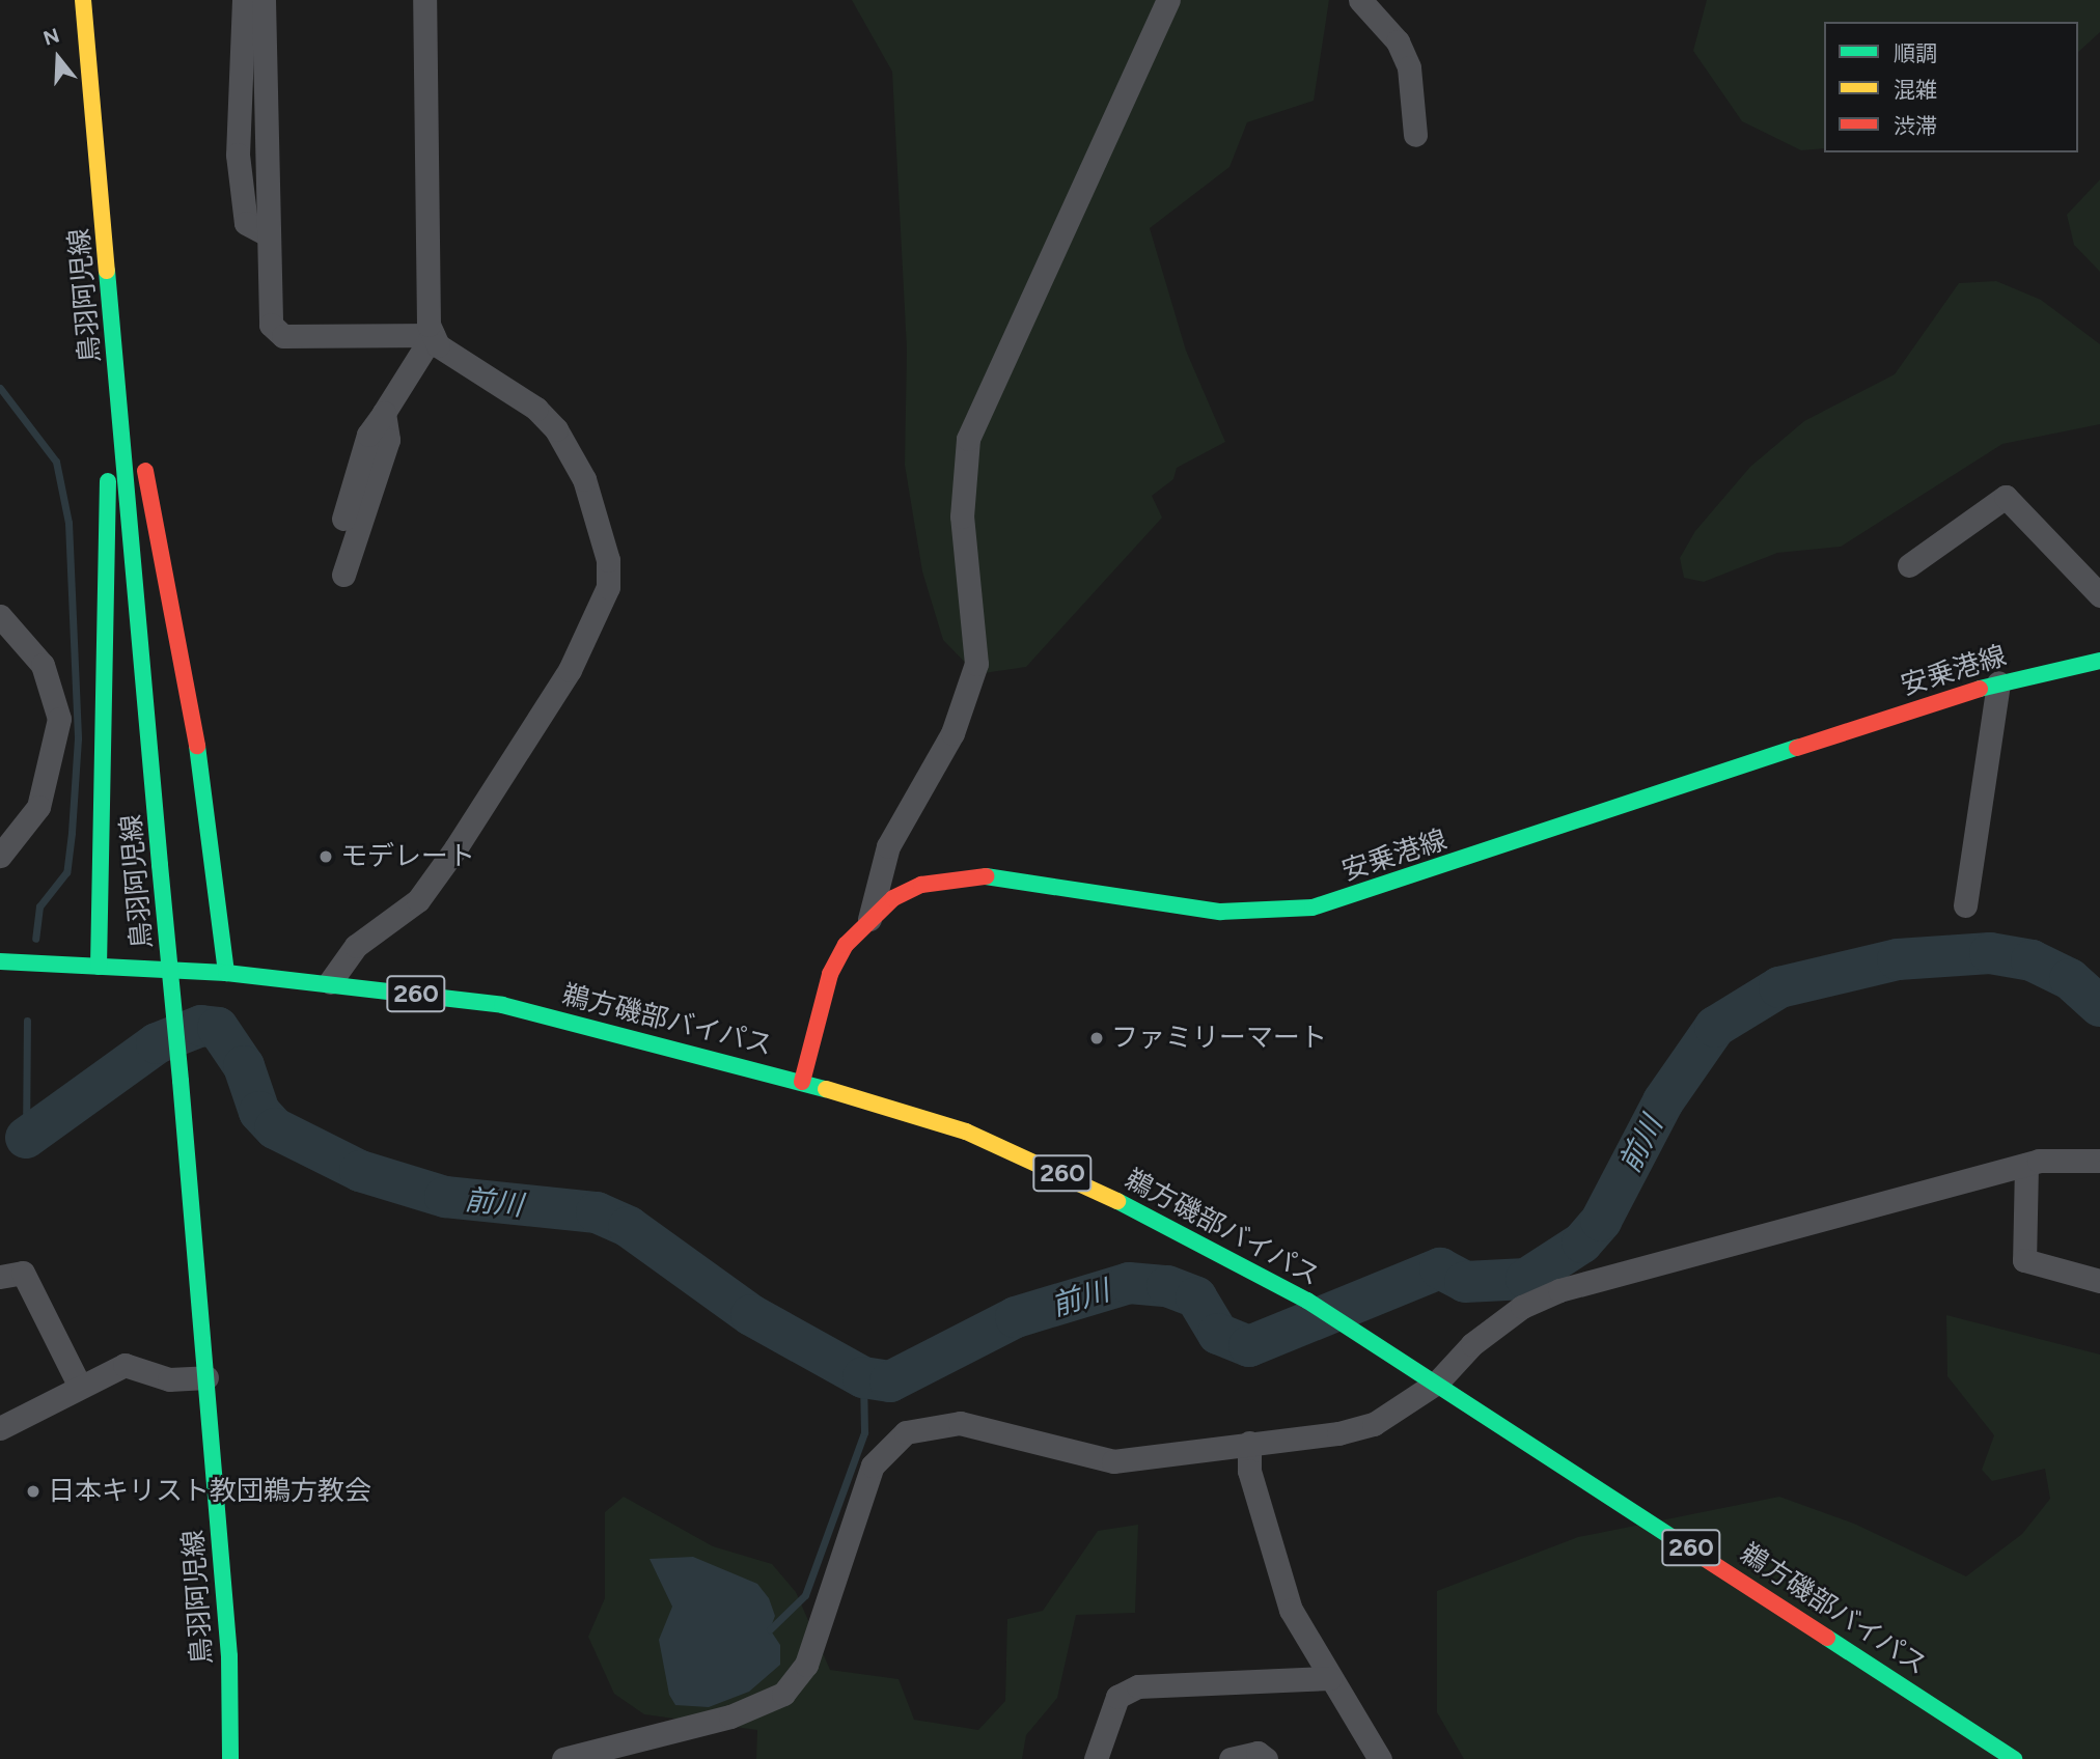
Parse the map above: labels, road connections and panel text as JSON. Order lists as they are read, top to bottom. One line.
{"streets":{"main road":["鳥羽阿児線","安乗港線","260","鵜方磯部バイパス"]},"crossings":[["安乗港線","鵜方磯部バイパス"]],"water":["前川"],"places":["モデレート","ファミリーマート","日本キリスト教団鵜方教会"],"legend":["順調","混雑","渋滞"],"north":"top"}
